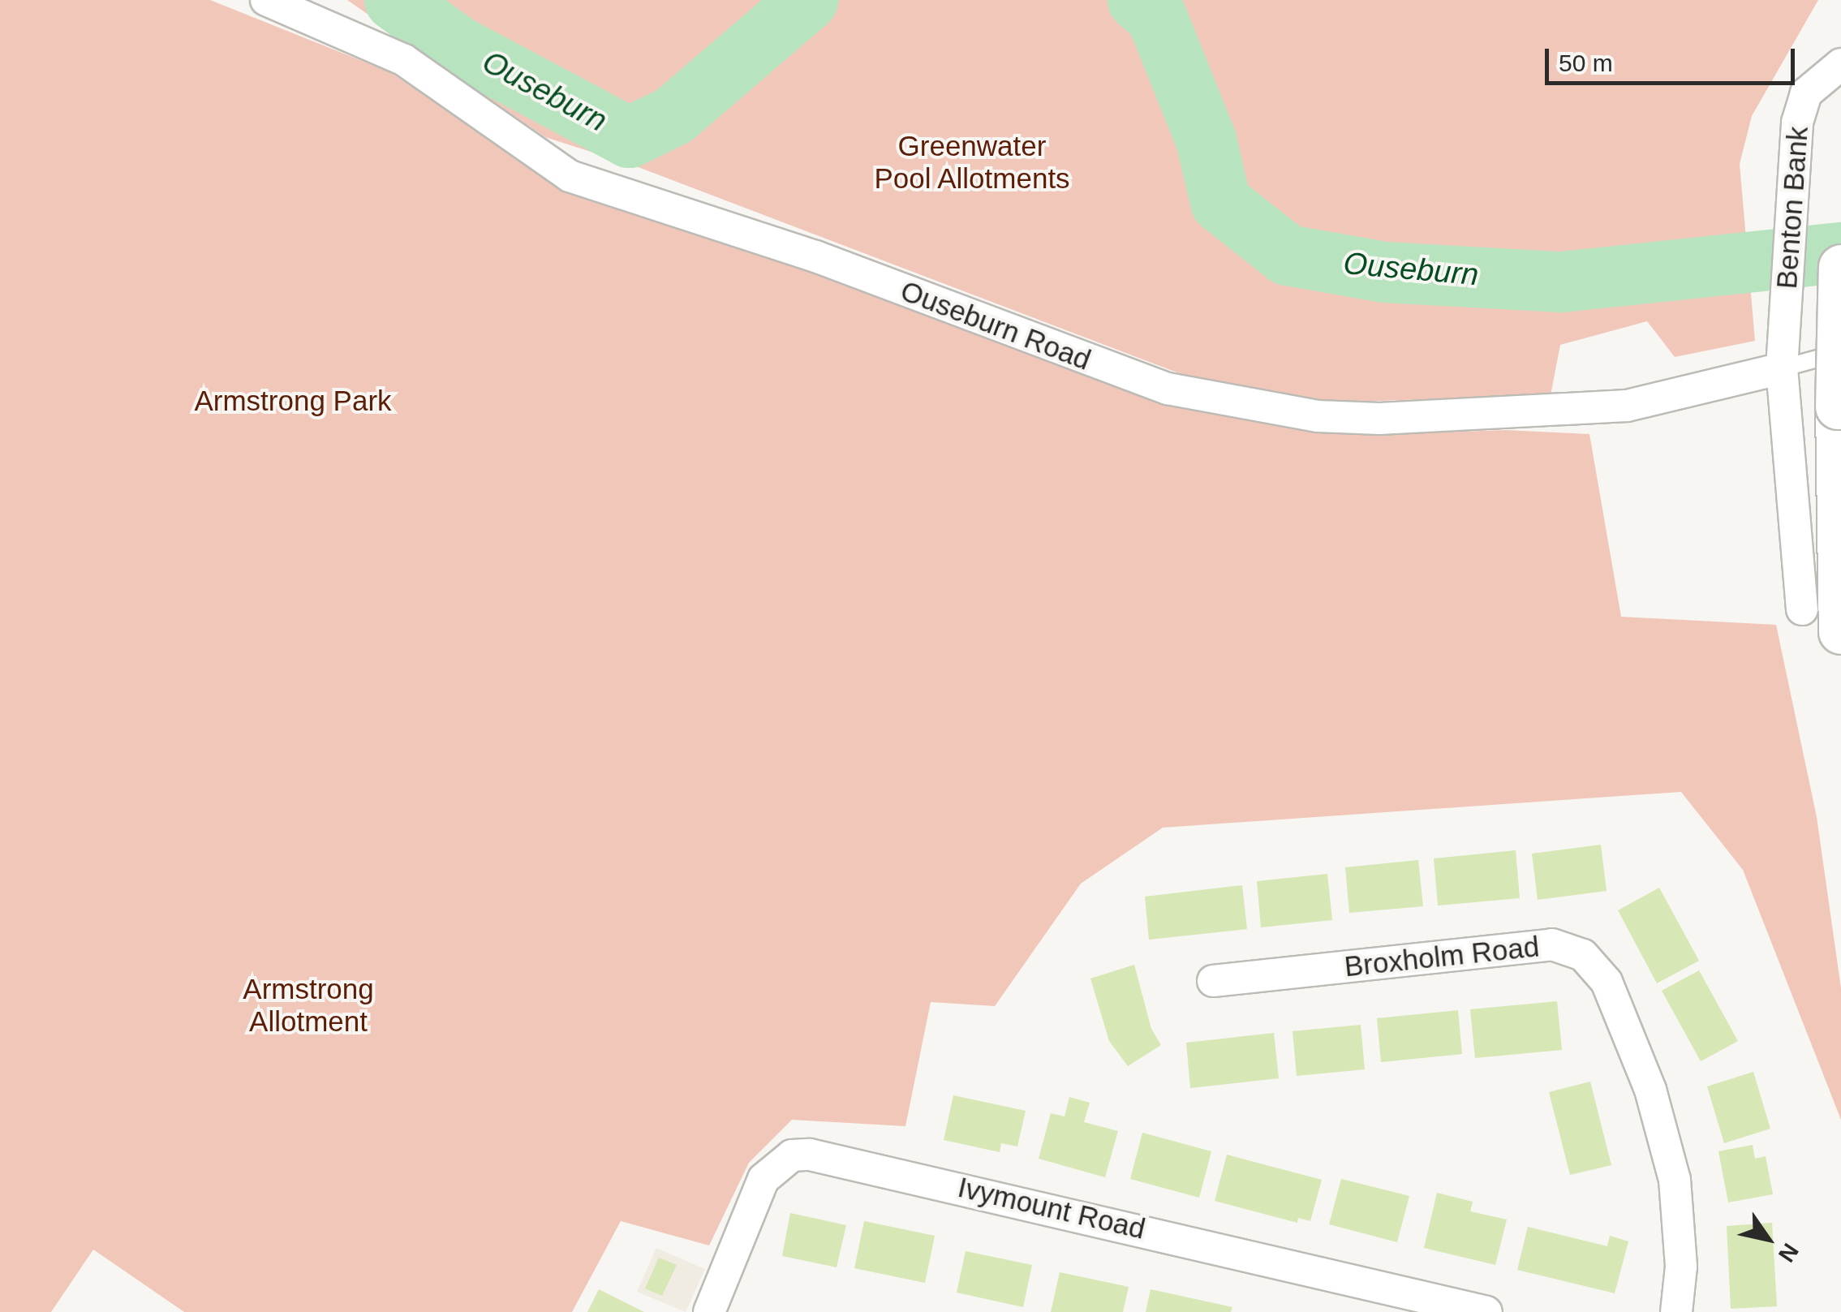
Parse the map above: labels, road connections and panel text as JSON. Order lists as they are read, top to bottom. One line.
{"streets":{"street":["Benton Bank","Ouseburn Road","Broxholm Road","Ivymount Road"]},"crossings":[["Benton Bank","Ouseburn Road"]],"water":["Ouseburn"],"parks":["Greenwater Pool Allotments","Armstrong Park","Armstrong Allotment"],"scale_bar":"50 m","north":"bottom right"}
